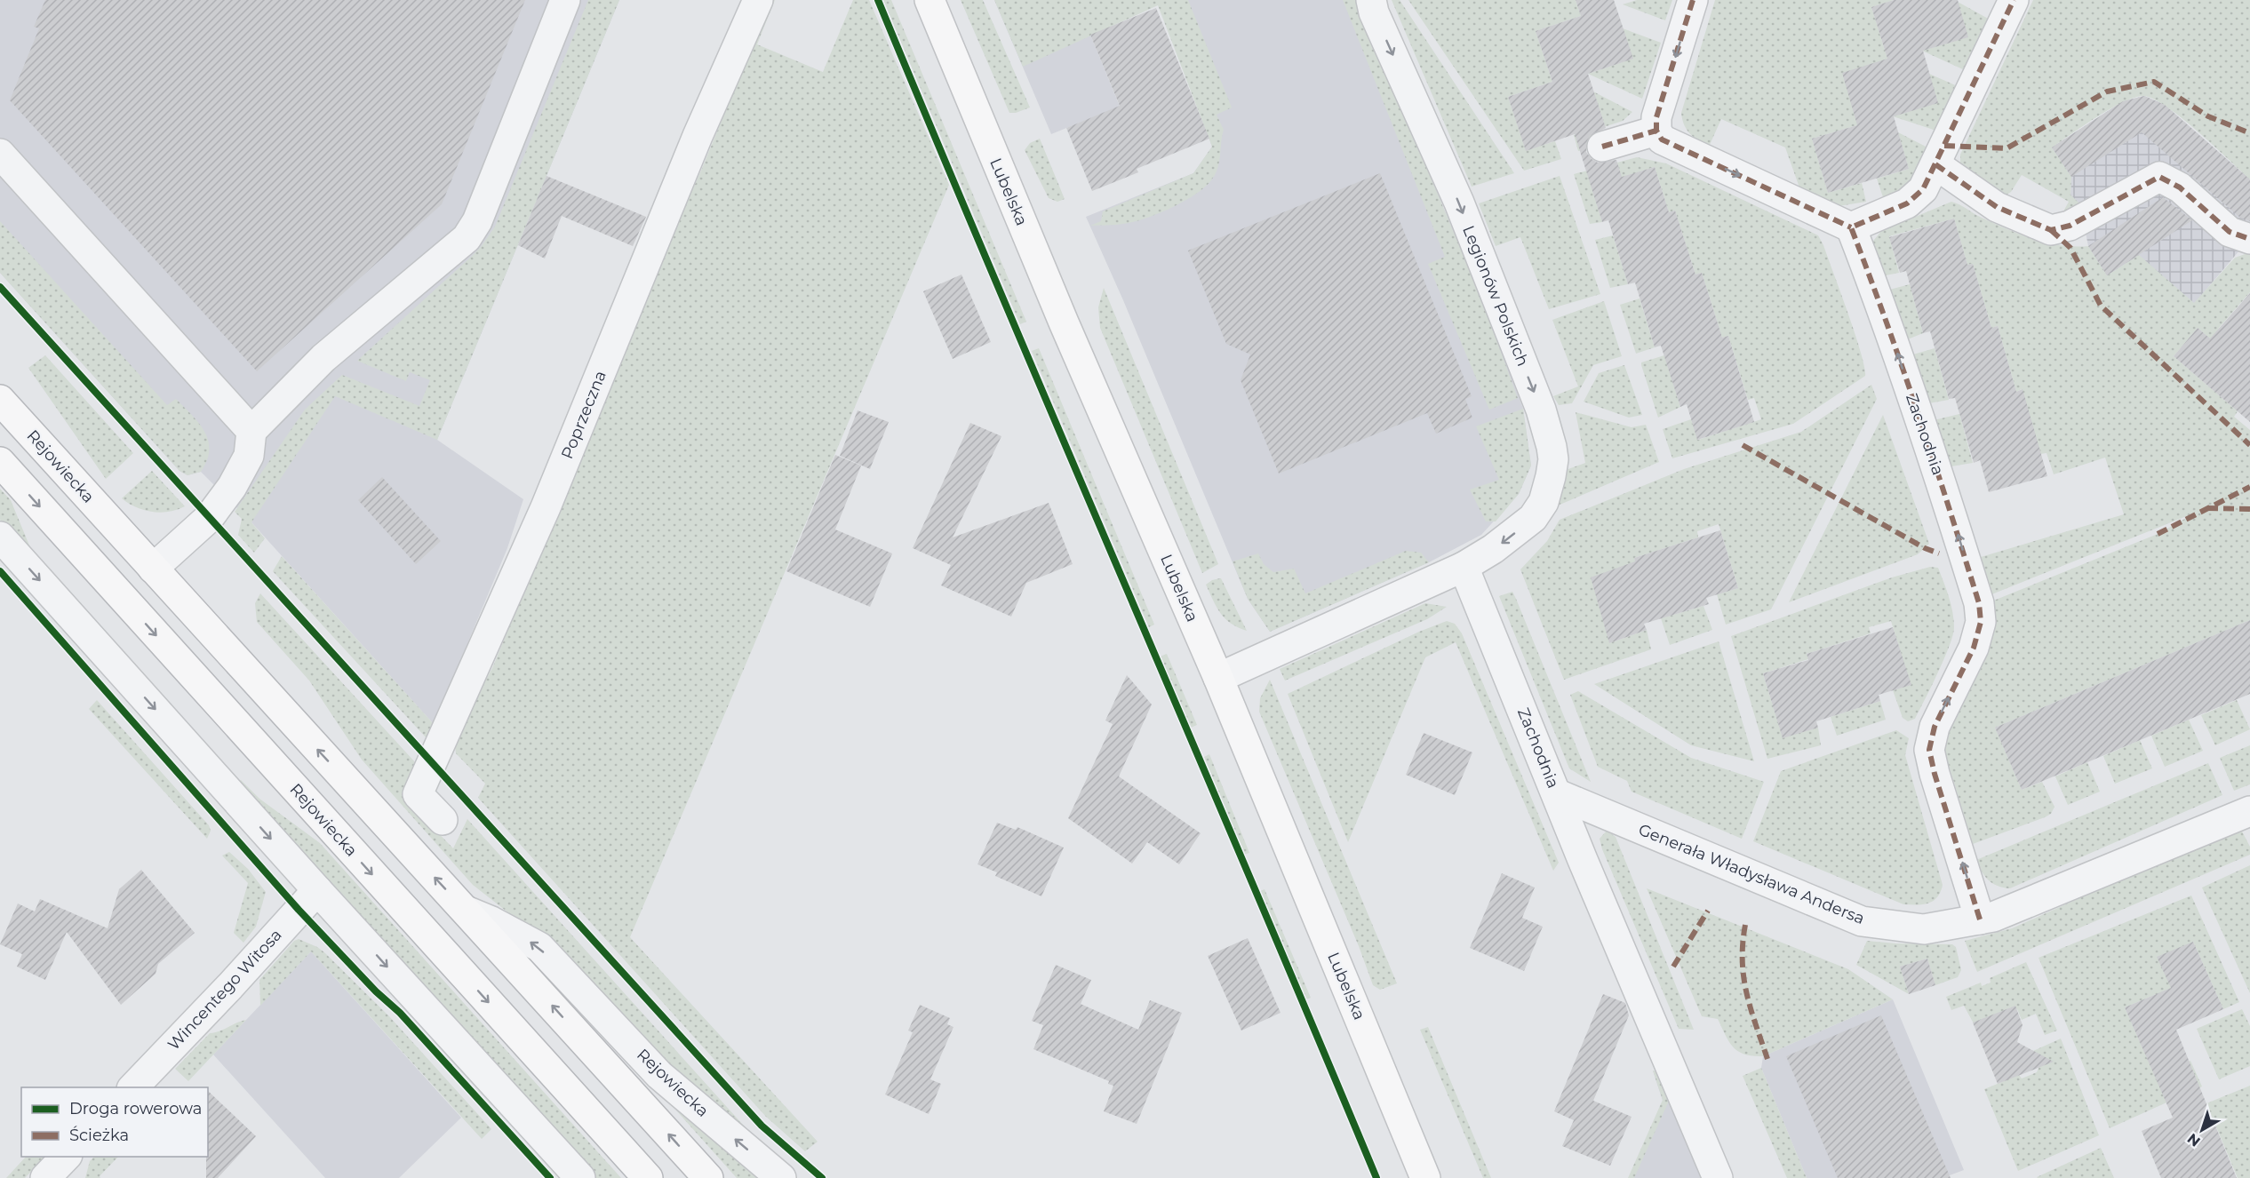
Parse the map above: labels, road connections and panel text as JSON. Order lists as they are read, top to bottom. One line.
{"streets":{"main road":["Lubelska","Rejowiecka"],"street":["Legionów Polskich","Poprzeczna","Zachodnia","Generała Władysława Andersa","Wincentego Witosa"]},"crossings":[["Legionów Polskich","Zachodnia"],["Zachodnia","Generała Władysława Andersa"]],"one_way":["Legionów Polskich","Zachodnia"],"legend":["Droga rowerowa","Ścieżka"],"north":"bottom left"}
